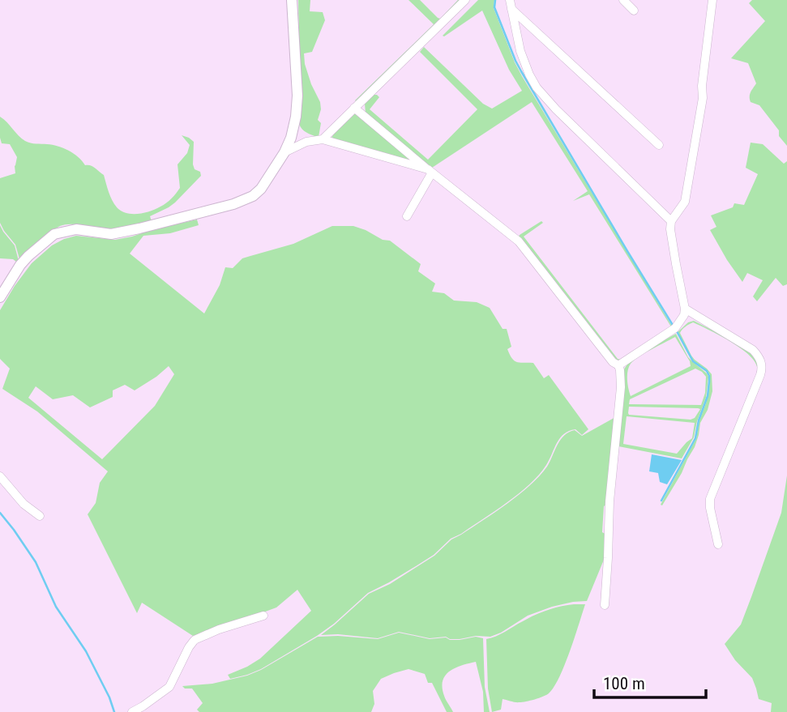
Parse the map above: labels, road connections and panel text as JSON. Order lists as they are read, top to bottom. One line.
{"scale_bar":"100 m"}
